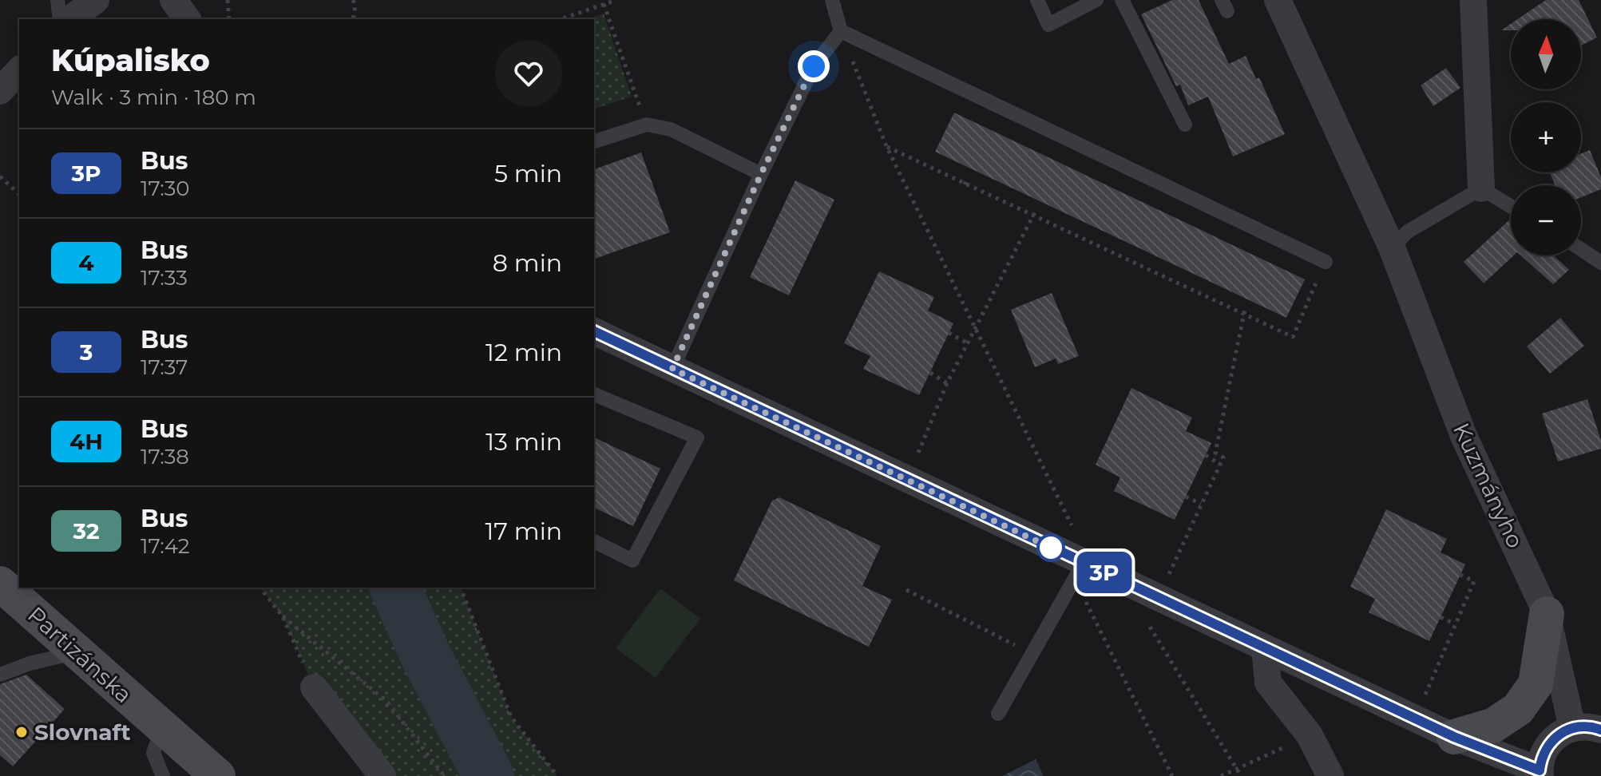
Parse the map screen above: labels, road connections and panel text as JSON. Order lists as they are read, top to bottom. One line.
{"streets":{"main road":["Partizánska"],"street":["Kuzmányho"]},"places":["Slovnaft"],"lines":["bus line 3P"],"north":"top","page":{"on_map":"3P","map_buttons":["+","−"],"heading":["Kúpalisko","Walk · 3 min · 180 m"],"list":[{"mark":"3P","name":"Bus","note":"17:30","value":"5 min"},{"mark":"4","name":"Bus","note":"17:33","value":"8 min"},{"mark":"3","name":"Bus","note":"17:37","value":"12 min"},{"mark":"4H","name":"Bus","note":"17:38","value":"13 min"},{"mark":"32","name":"Bus","note":"17:42","value":"17 min"}]}}
